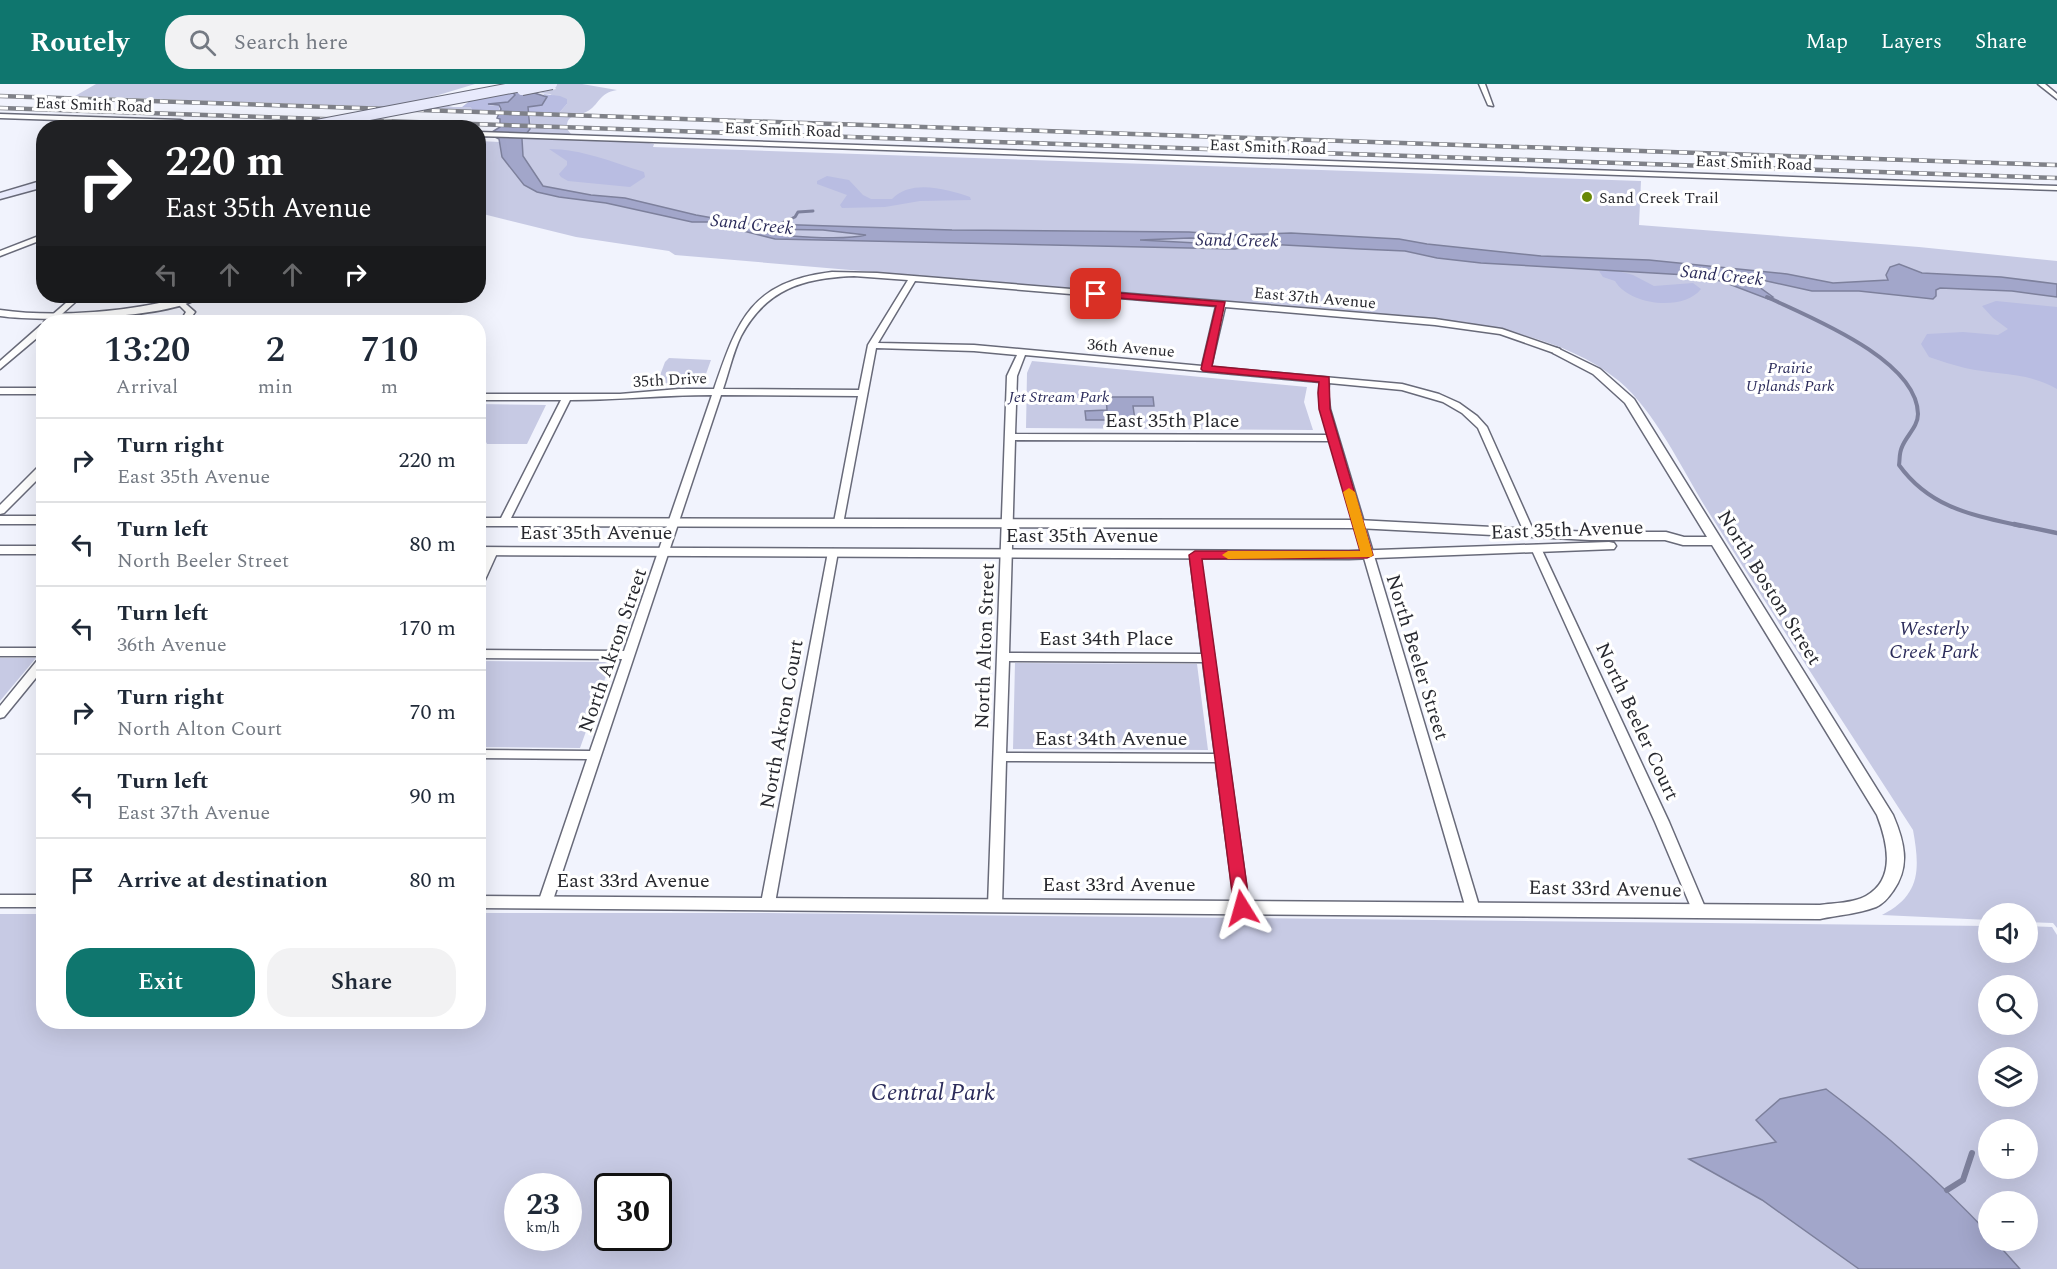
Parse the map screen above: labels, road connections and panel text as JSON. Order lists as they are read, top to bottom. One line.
{"streets":{"street":["East Smith Road","East 37th Avenue","36th Avenue","35th Drive","East 35th Place","East 35th Avenue","North Boston Street","East 34th Place","North Alton Street","North Akron Street","North Beeler Street","North Beeler Court","North Akron Court","East 34th Avenue","East 33rd Avenue"]},"crossings":[["East 37th Avenue","North Boston Street"],["East 37th Avenue","North Akron Street"],["36th Avenue","East 35th Avenue"],["36th Avenue","North Alton Street"],["36th Avenue","North Beeler Street"],["35th Drive","North Akron Street"],["East 35th Place","North Alton Street"],["East 35th Place","North Beeler Street"],["East 35th Avenue","North Boston Street"],["East 35th Avenue","North Alton Street"],["East 35th Avenue","North Akron Street"],["East 35th Avenue","North Beeler Street"],["East 35th Avenue","North Beeler Court"],["East 35th Avenue","North Akron Court"],["North Boston Street","East 33rd Avenue"],["East 34th Place","North Alton Street"],["North Alton Street","East 34th Avenue"],["North Alton Street","East 33rd Avenue"],["North Akron Street","East 33rd Avenue"],["North Beeler Street","East 33rd Avenue"],["North Beeler Court","East 33rd Avenue"],["North Akron Court","East 33rd Avenue"]],"water":["Sand Creek"],"parks":["Prairie Uplands Park","Jet Stream Park","Westerly Creek Park","Central Park"],"places":["Sand Creek Trail"],"page":{"header":"Routely","search":"Search here","nav":["Map","Layers","Share"],"turn":["220 m","East 35th Avenue"],"eta":["13:20","Arrival","2","min","710","m"],"list":[{"name":"Turn right","note":"East 35th Avenue","value":"220 m"},{"name":"Turn left","note":"North Beeler Street","value":"80 m"},{"name":"Turn left","note":"36th Avenue","value":"170 m"},{"name":"Turn right","note":"North Alton Court","value":"70 m"},{"name":"Turn left","note":"East 37th Avenue","value":"90 m"},{"name":"Arrive at destination","value":"80 m"}],"map_buttons":["+","−"],"buttons":["Exit","Share"],"speed":"23 km/h","limit":"30"}}
